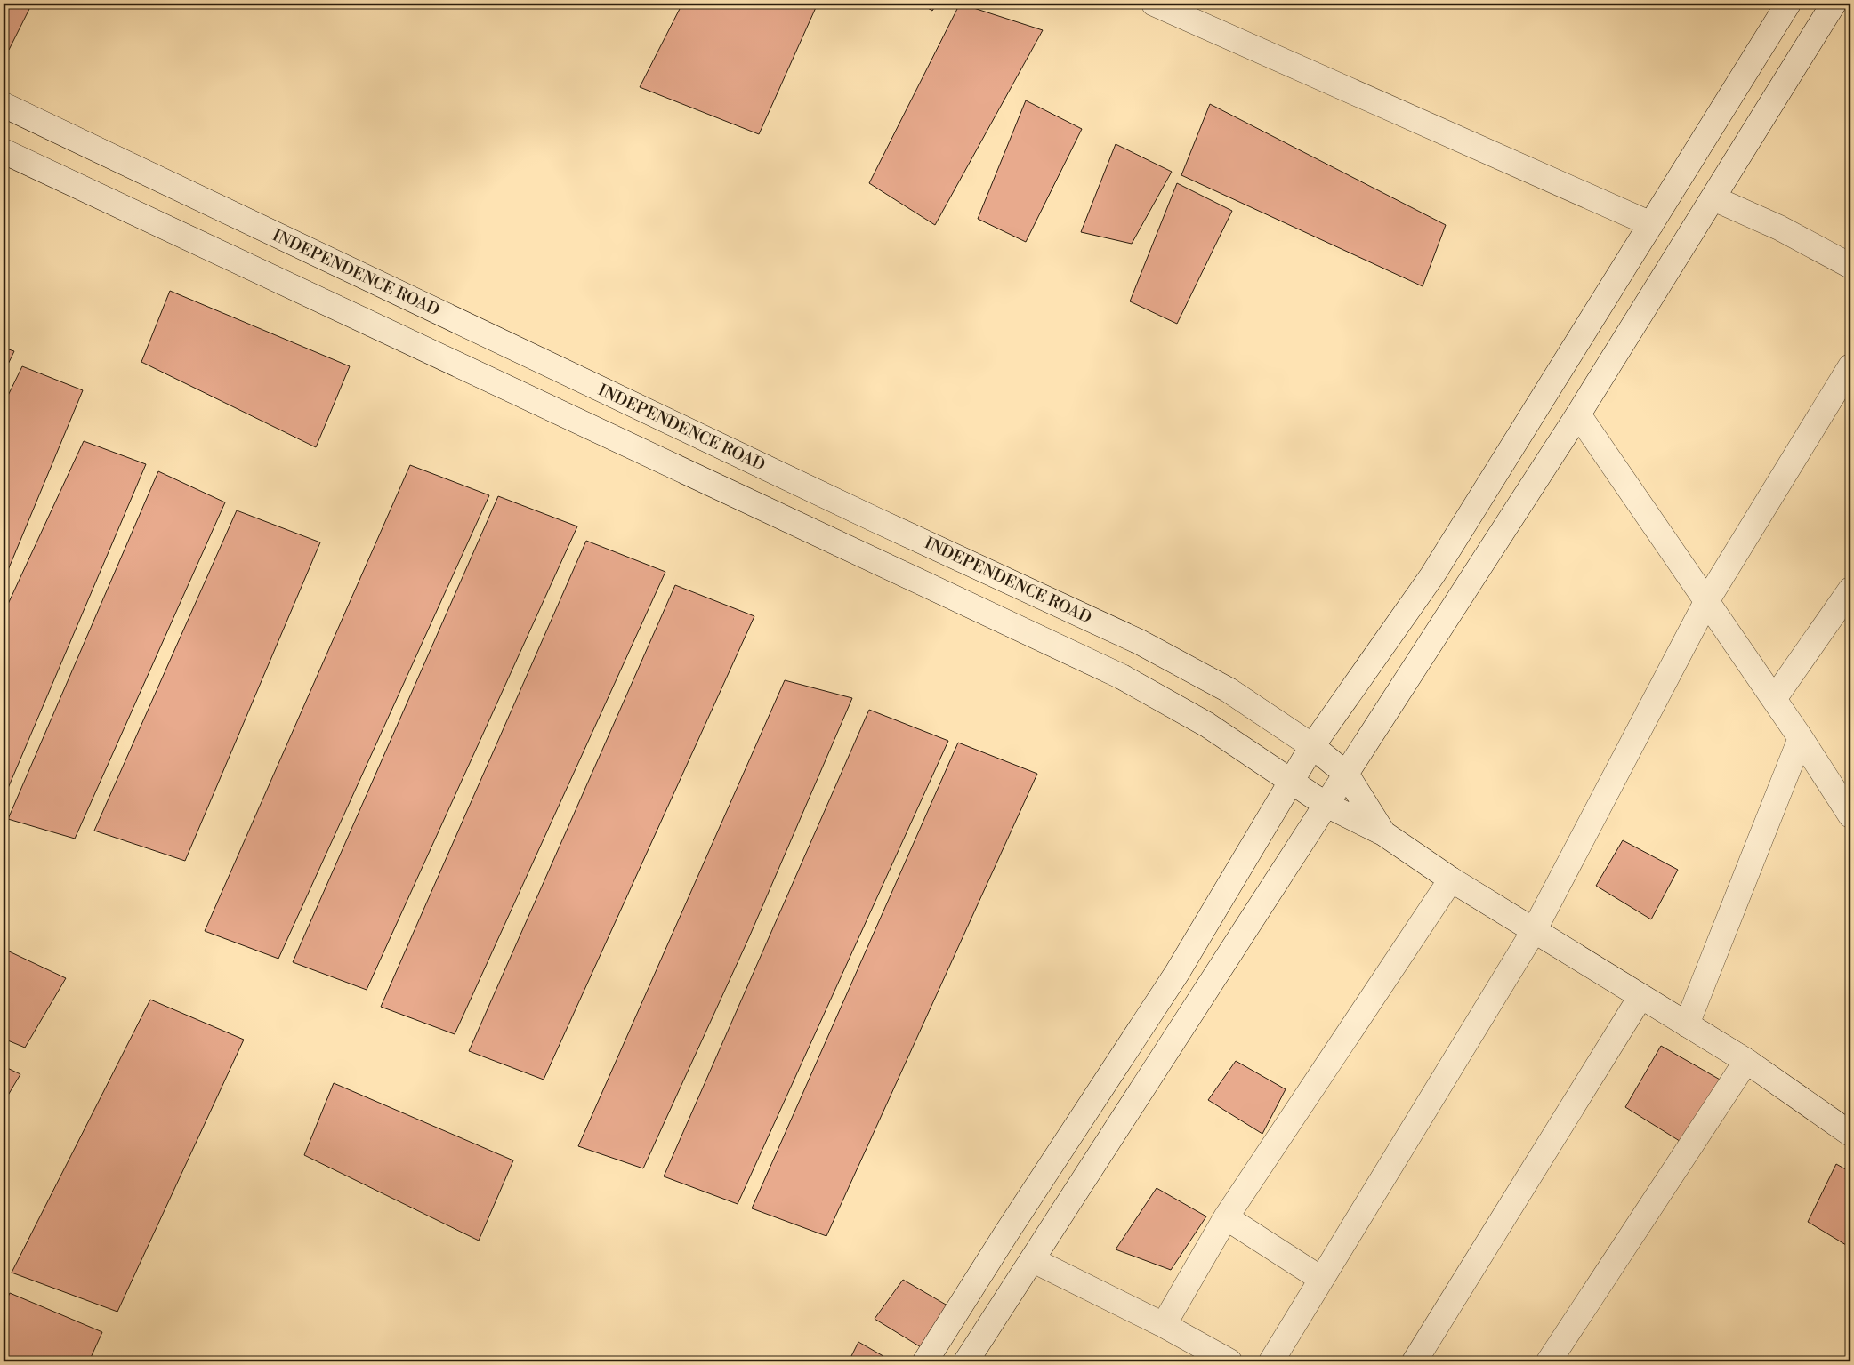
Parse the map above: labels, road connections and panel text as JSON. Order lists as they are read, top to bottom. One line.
{"streets":{"main road":["INDEPENDENCE ROAD"]}}
